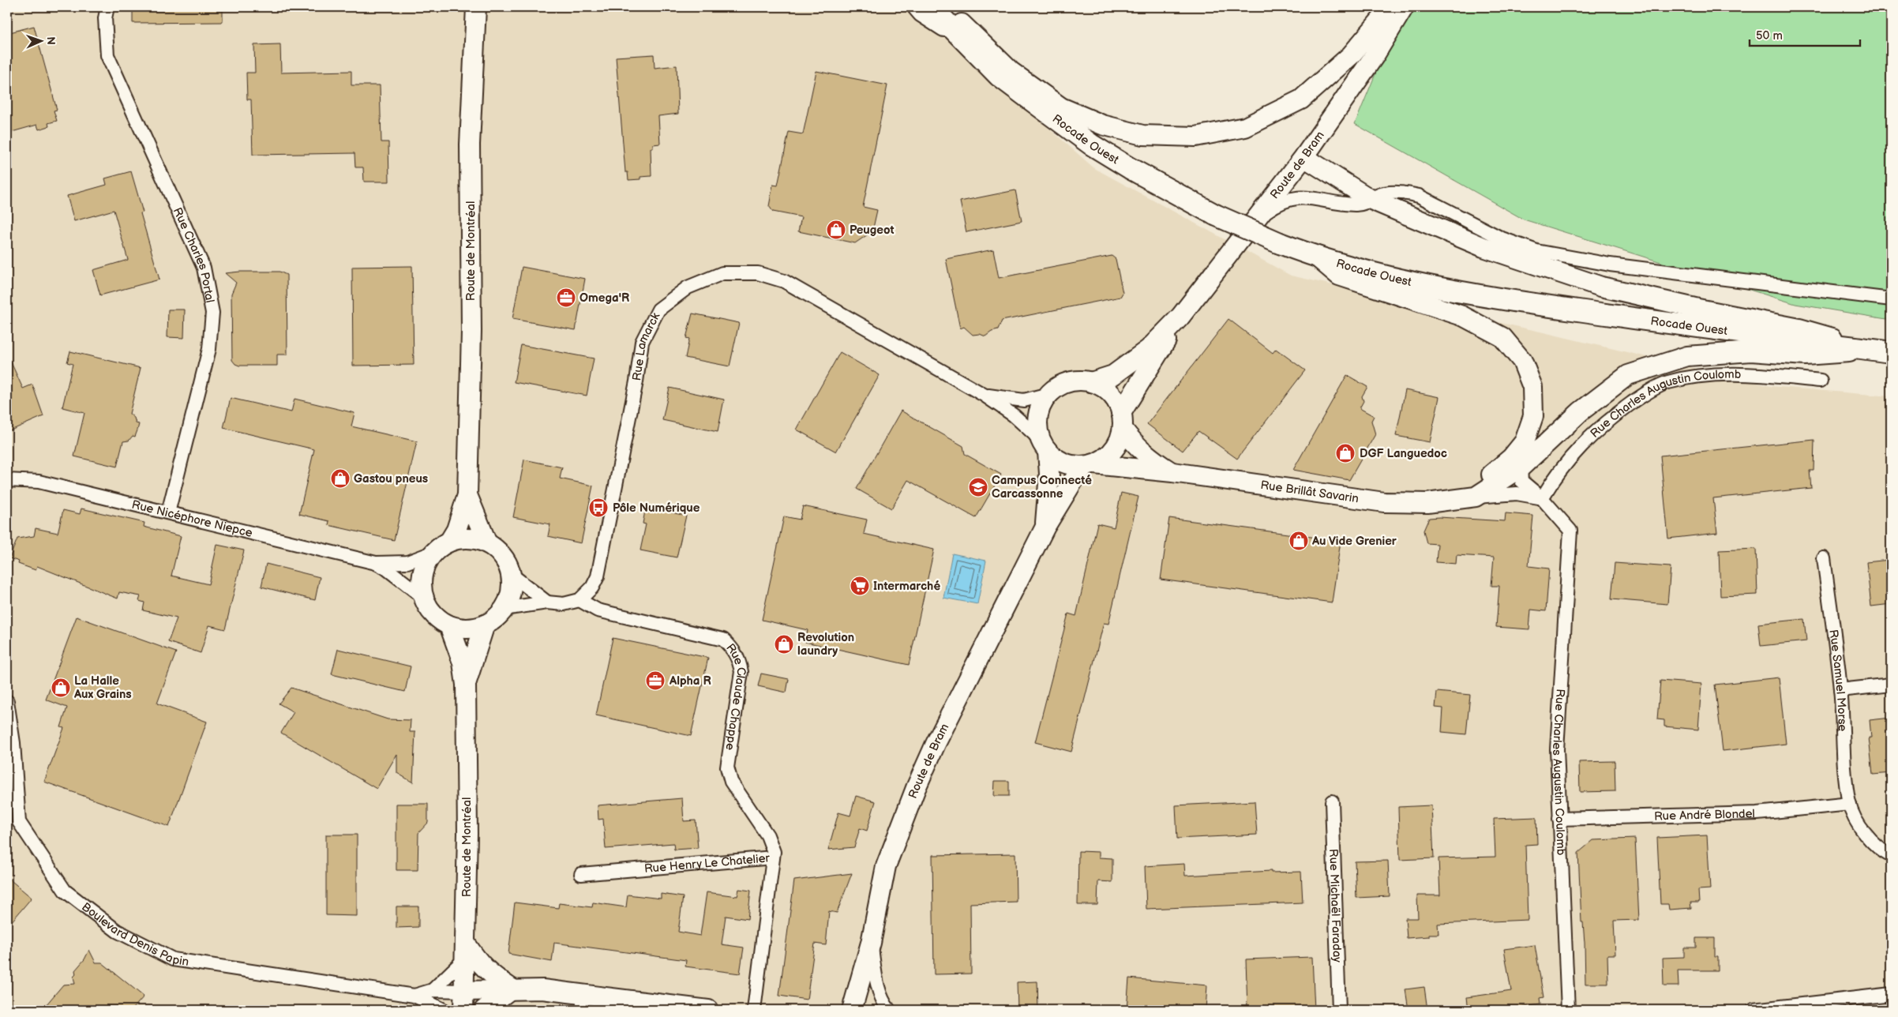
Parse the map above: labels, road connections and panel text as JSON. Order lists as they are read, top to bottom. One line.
{"streets":{"main road":["Rocade Ouest","Route de Bram","Route de Montréal","Rue Brillât Savarin"],"street":["Rue Charles Portal","Rue Lamarck","Rue Charles Augustin Coulomb","Rue Nicéphore Niepce","Rue Samuel Morse","Rue Claude Chappe","Rue André Blondel","Rue Henry Le Chatelier","Rue Michaël Faraday","Boulevard Denis Papin"]},"crossings":[["Route de Bram","Rue Lamarck"],["Route de Bram","Rue Brillât Savarin"],["Route de Montréal","Rue Nicéphore Niepce"],["Route de Montréal","Boulevard Denis Papin"],["Rue Charles Portal","Rue Nicéphore Niepce"],["Rue Lamarck","Rue Brillât Savarin"],["Rue Lamarck","Rue Claude Chappe"],["Rue Charles Augustin Coulomb","Rue André Blondel"],["Rue Samuel Morse","Rue André Blondel"],["Rue Claude Chappe","Rue Henry Le Chatelier"]],"places":{"shop":["Peugeot","DGF Languedoc","Gastou pneus","Au Vide Grenier","Revolution laundry","La Halle Aux Grains"],"office":["Omega'R","Alpha R"],"school or university":["Campus Connecté Carcassonne"],"bus stop":["Pôle Numérique"],"supermarket":["Intermarché"]},"scale_bar":"50 m","north":"right"}
